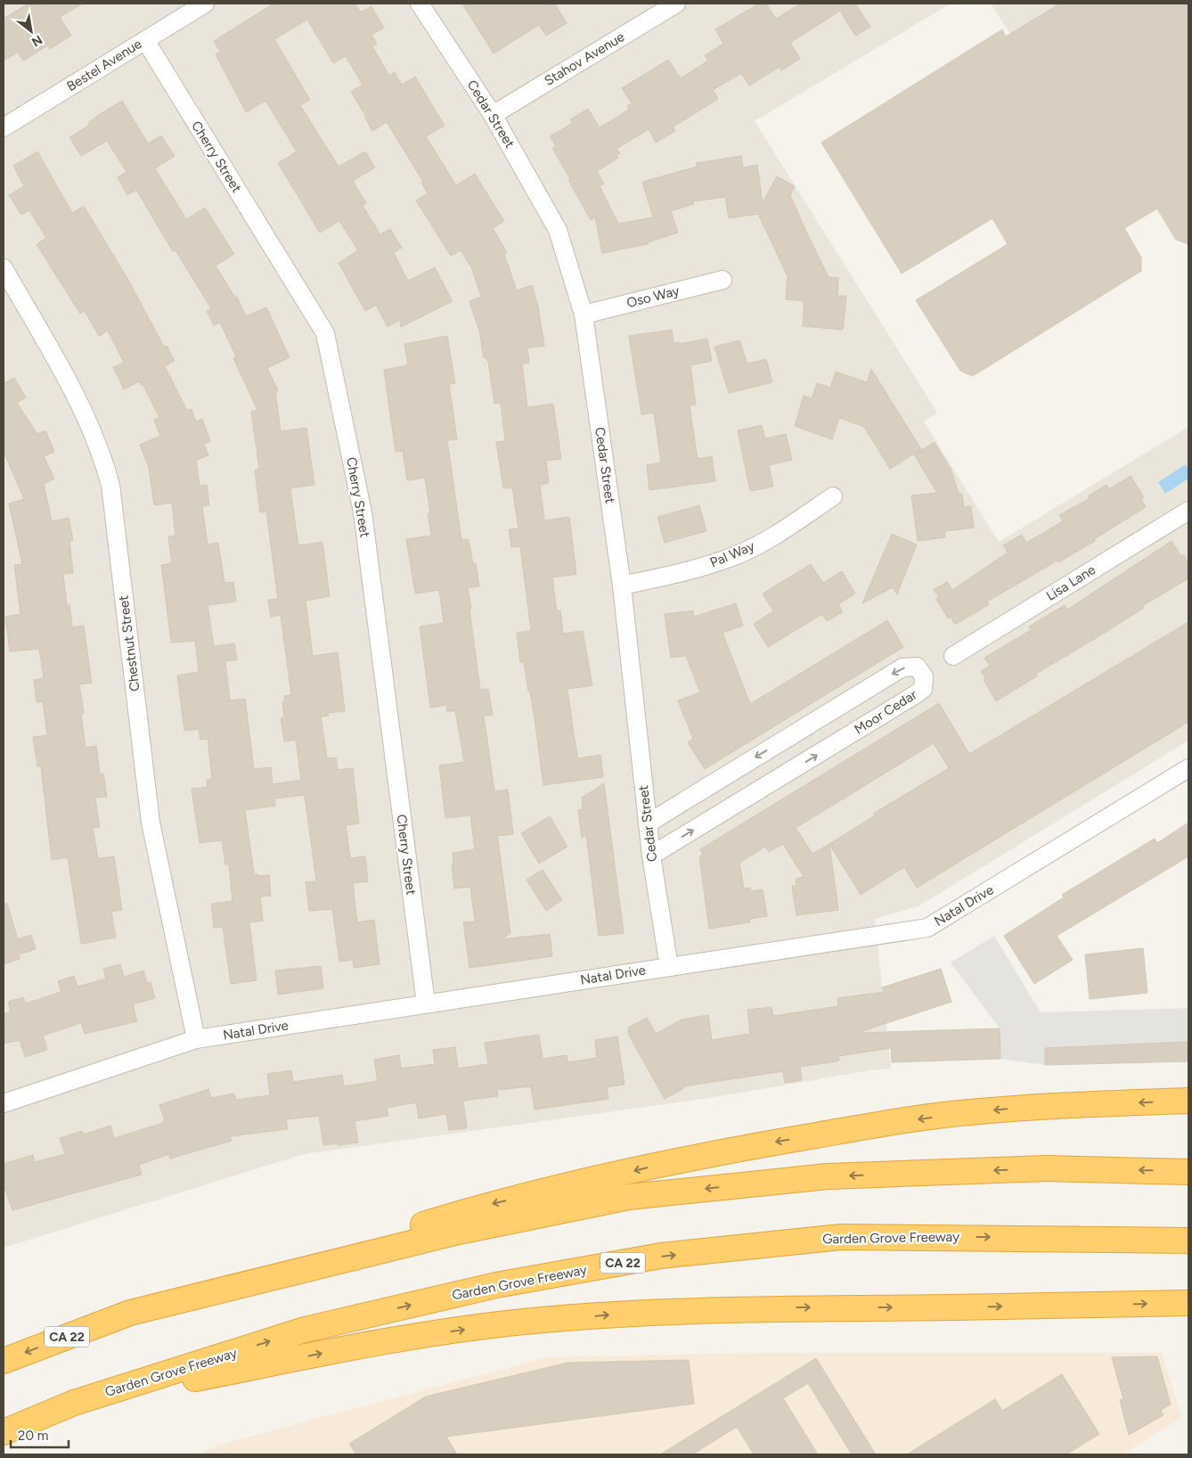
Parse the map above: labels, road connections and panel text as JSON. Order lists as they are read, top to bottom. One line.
{"streets":{"highway":["Garden Grove Freeway","CA 22"],"street":["Stahov Avenue","Bestel Avenue","Cedar Street","Cherry Street","Oso Way","Pal Way","Lisa Lane","Chestnut Street","Moor Cedar","Natal Drive"]},"crossings":[["Stahov Avenue","Cedar Street"],["Bestel Avenue","Cherry Street"],["Cedar Street","Oso Way"],["Cedar Street","Pal Way"],["Cedar Street","Moor Cedar"],["Cedar Street","Natal Drive"],["Cherry Street","Natal Drive"],["Chestnut Street","Natal Drive"]],"scale_bar":"20 m","north":"bottom right"}
